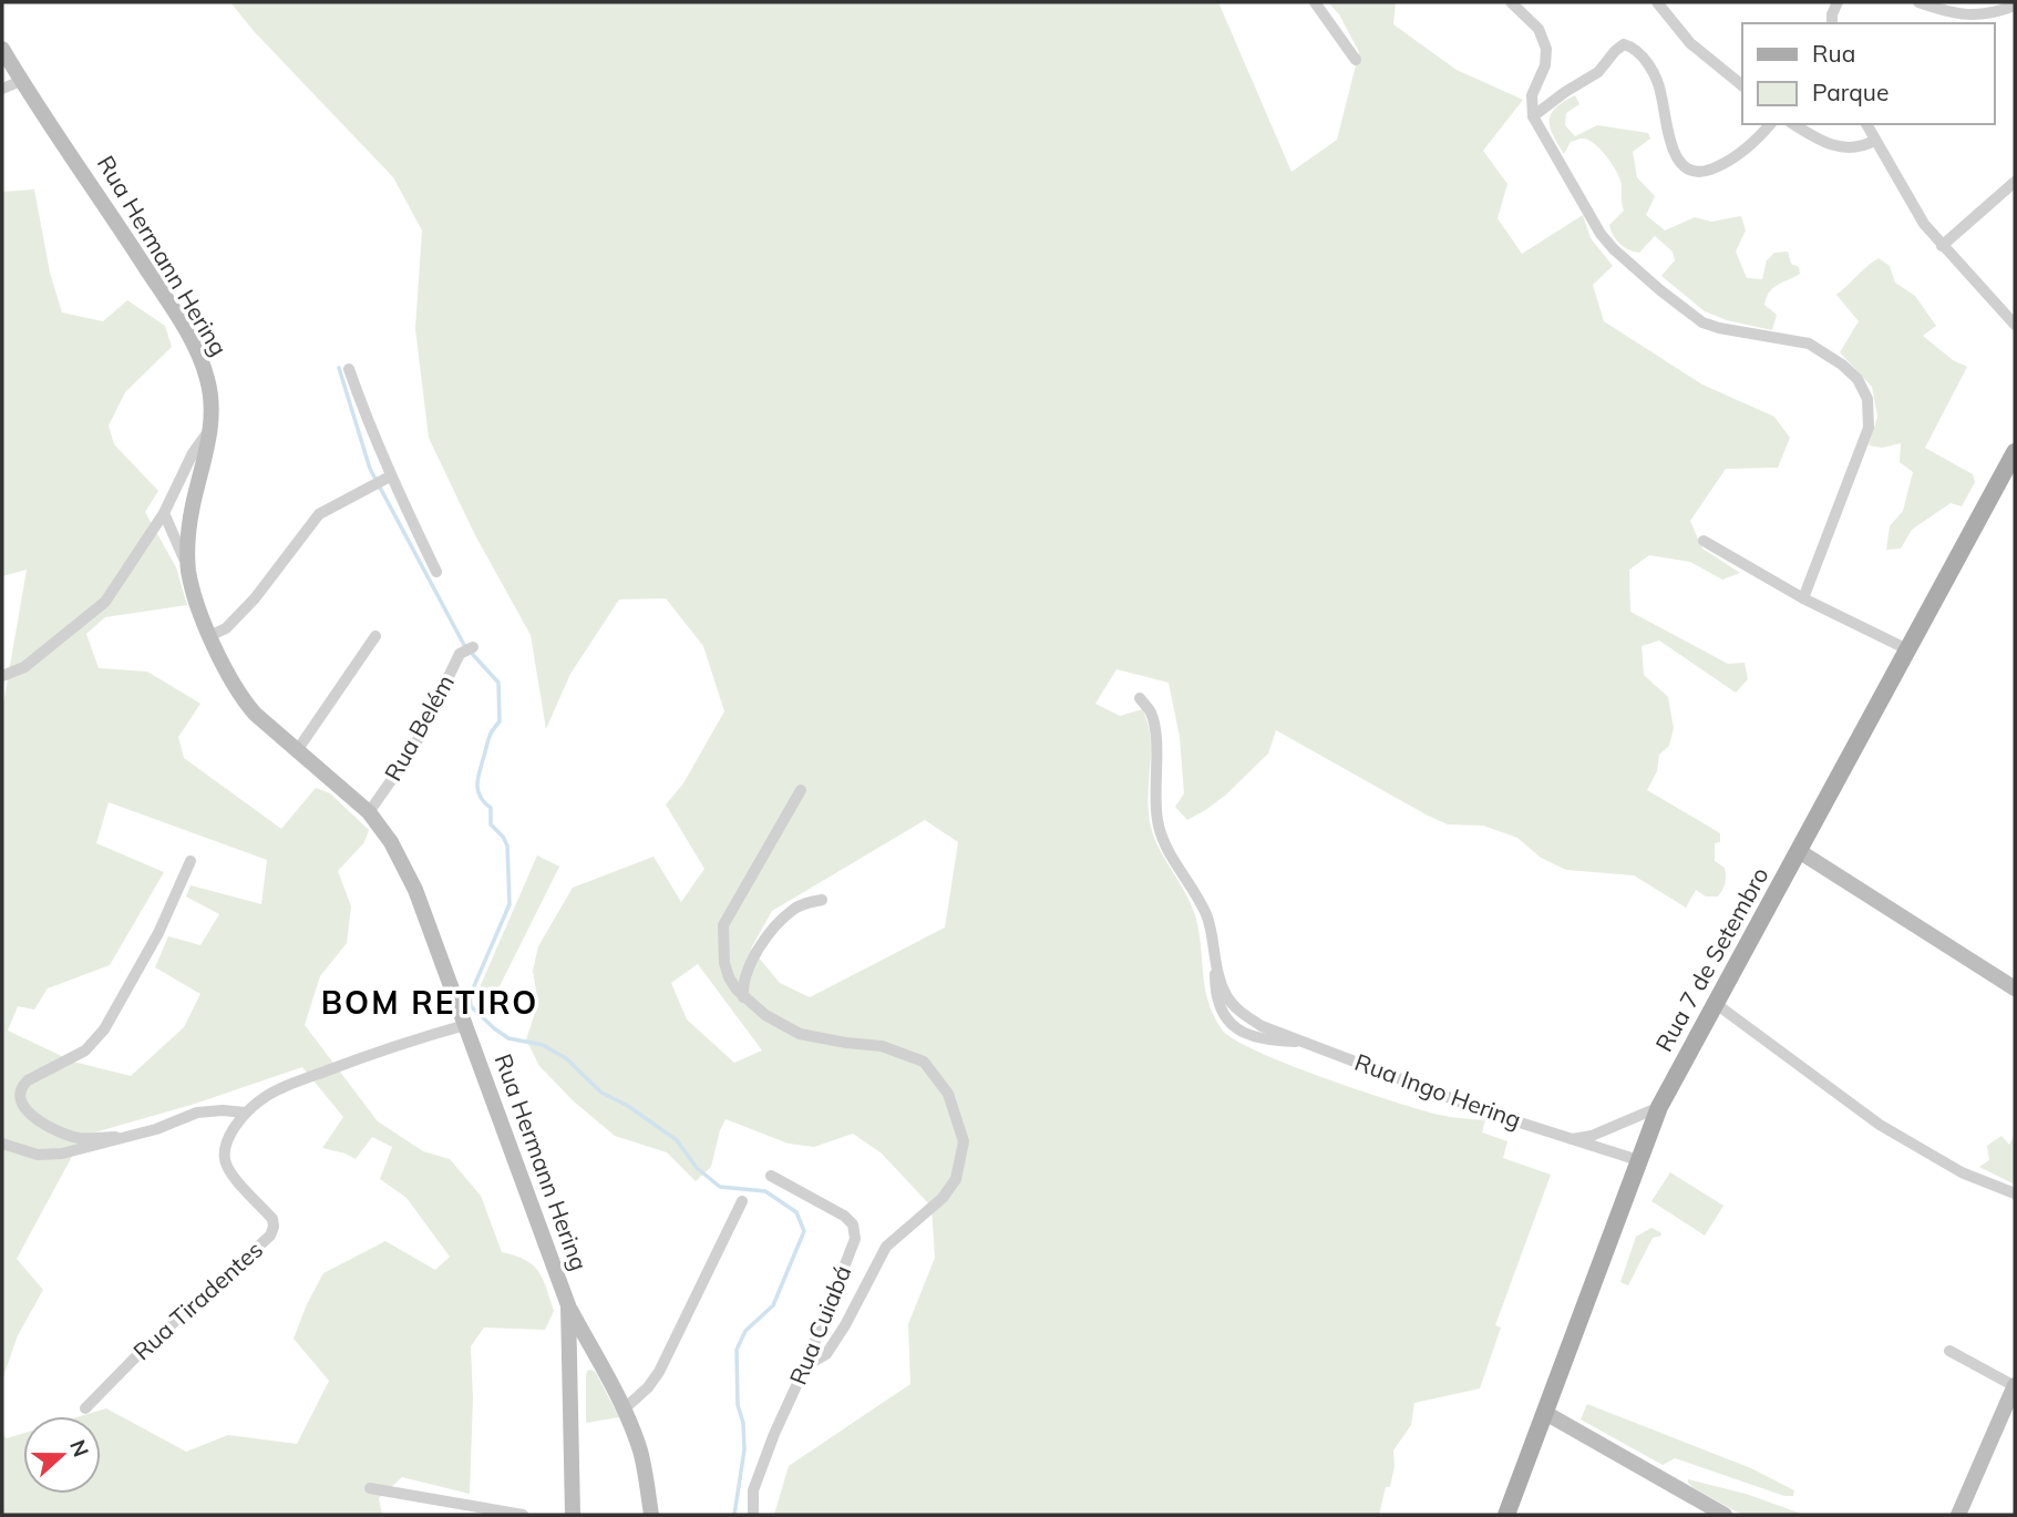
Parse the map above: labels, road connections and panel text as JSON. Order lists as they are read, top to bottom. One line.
{"streets":{"main road":["Rua 7 de Setembro"],"street":["Rua Hermann Hering","Rua Belém","Rua Ingo Hering","Rua Tiradentes","Rua Cuiabá"]},"crossings":[["Rua Hermann Hering","Rua Belém"],["Rua Hermann Hering","Rua Tiradentes"],["Rua 7 de Setembro","Rua Ingo Hering"]],"districts":["BOM RETIRO"],"legend":["Rua","Parque"],"north":"right"}
